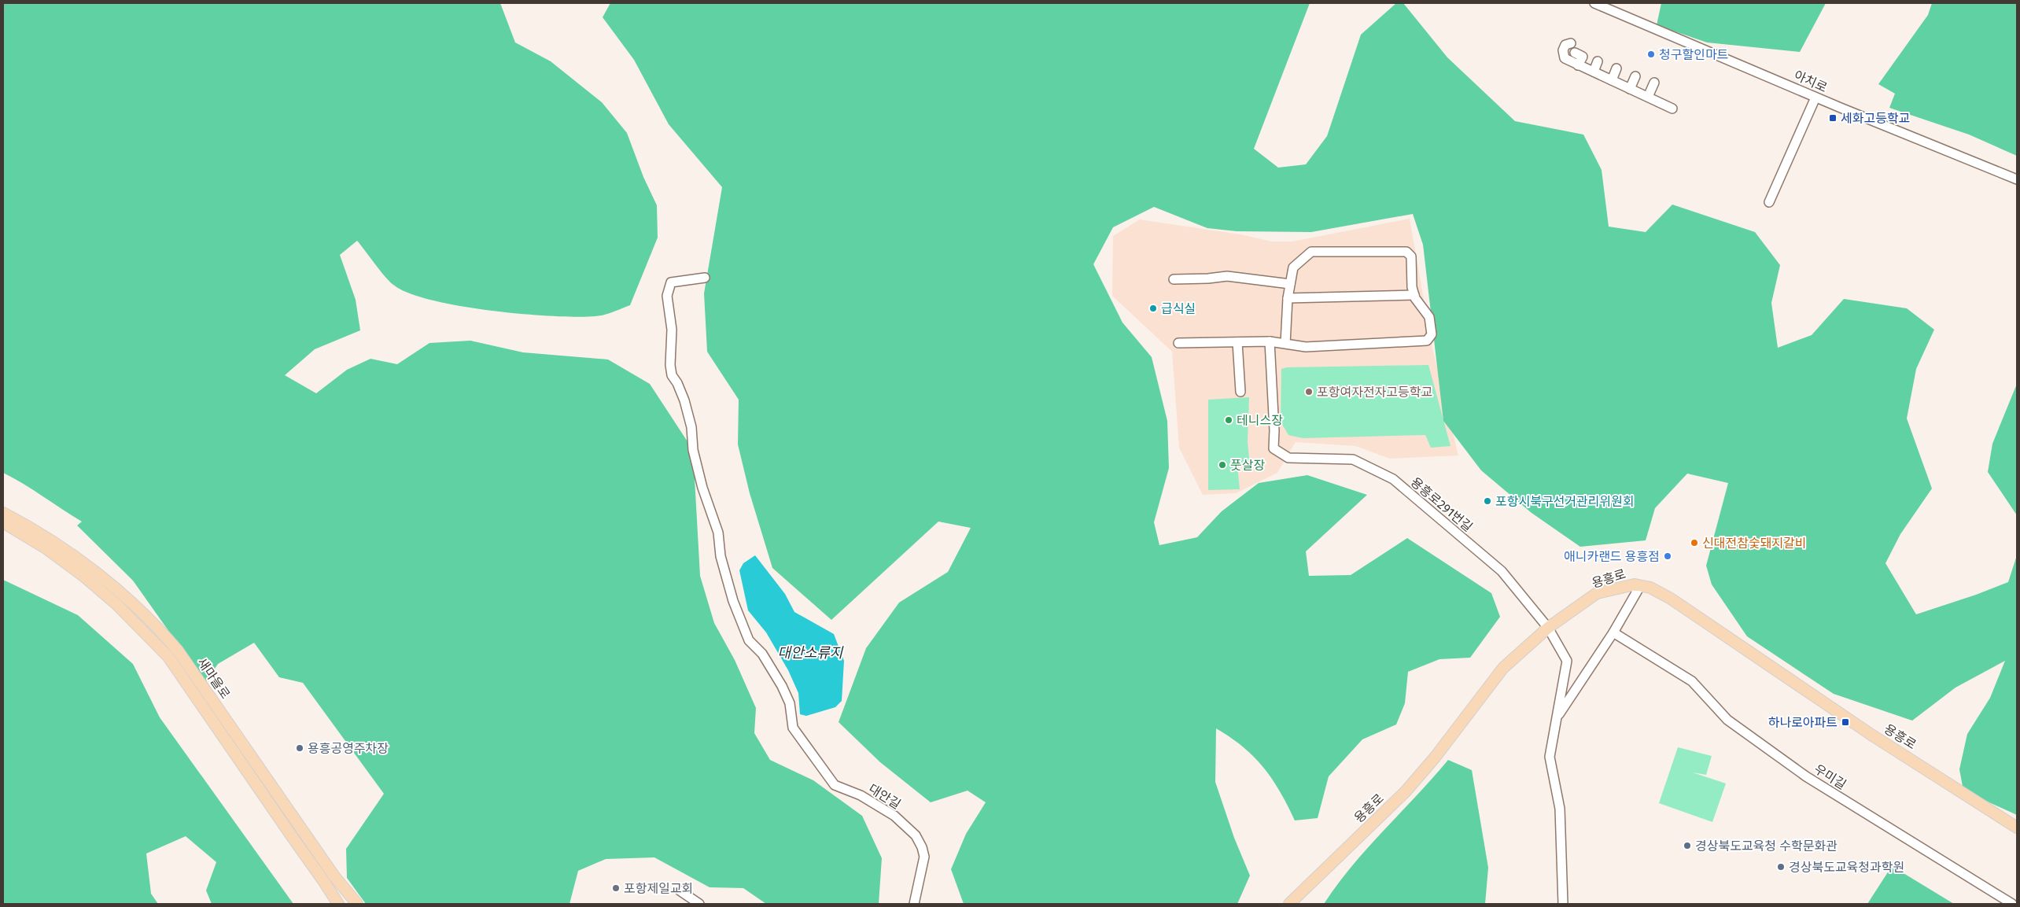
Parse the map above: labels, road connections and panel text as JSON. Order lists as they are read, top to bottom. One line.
{"streets":{"main road":["용흥로","새마을로"],"street":["아치로","용흥로291번길","우미길","대안길"]},"crossings":[["용흥로291번길","용흥로"]],"water":["대안소류지"],"places":{"other":["청구할인마트","급식실","포항여자전자고등학교","테니스장","풋살장","포항시북구선거관리위원회","신대전참숯돼지갈비","애니카랜드 용흥점","용흥공영주차장","경상북도교육청 수학문화관","경상북도교육청과학원","포항제일교회"],"transit":["세화고등학교","하나로아파트"]}}
